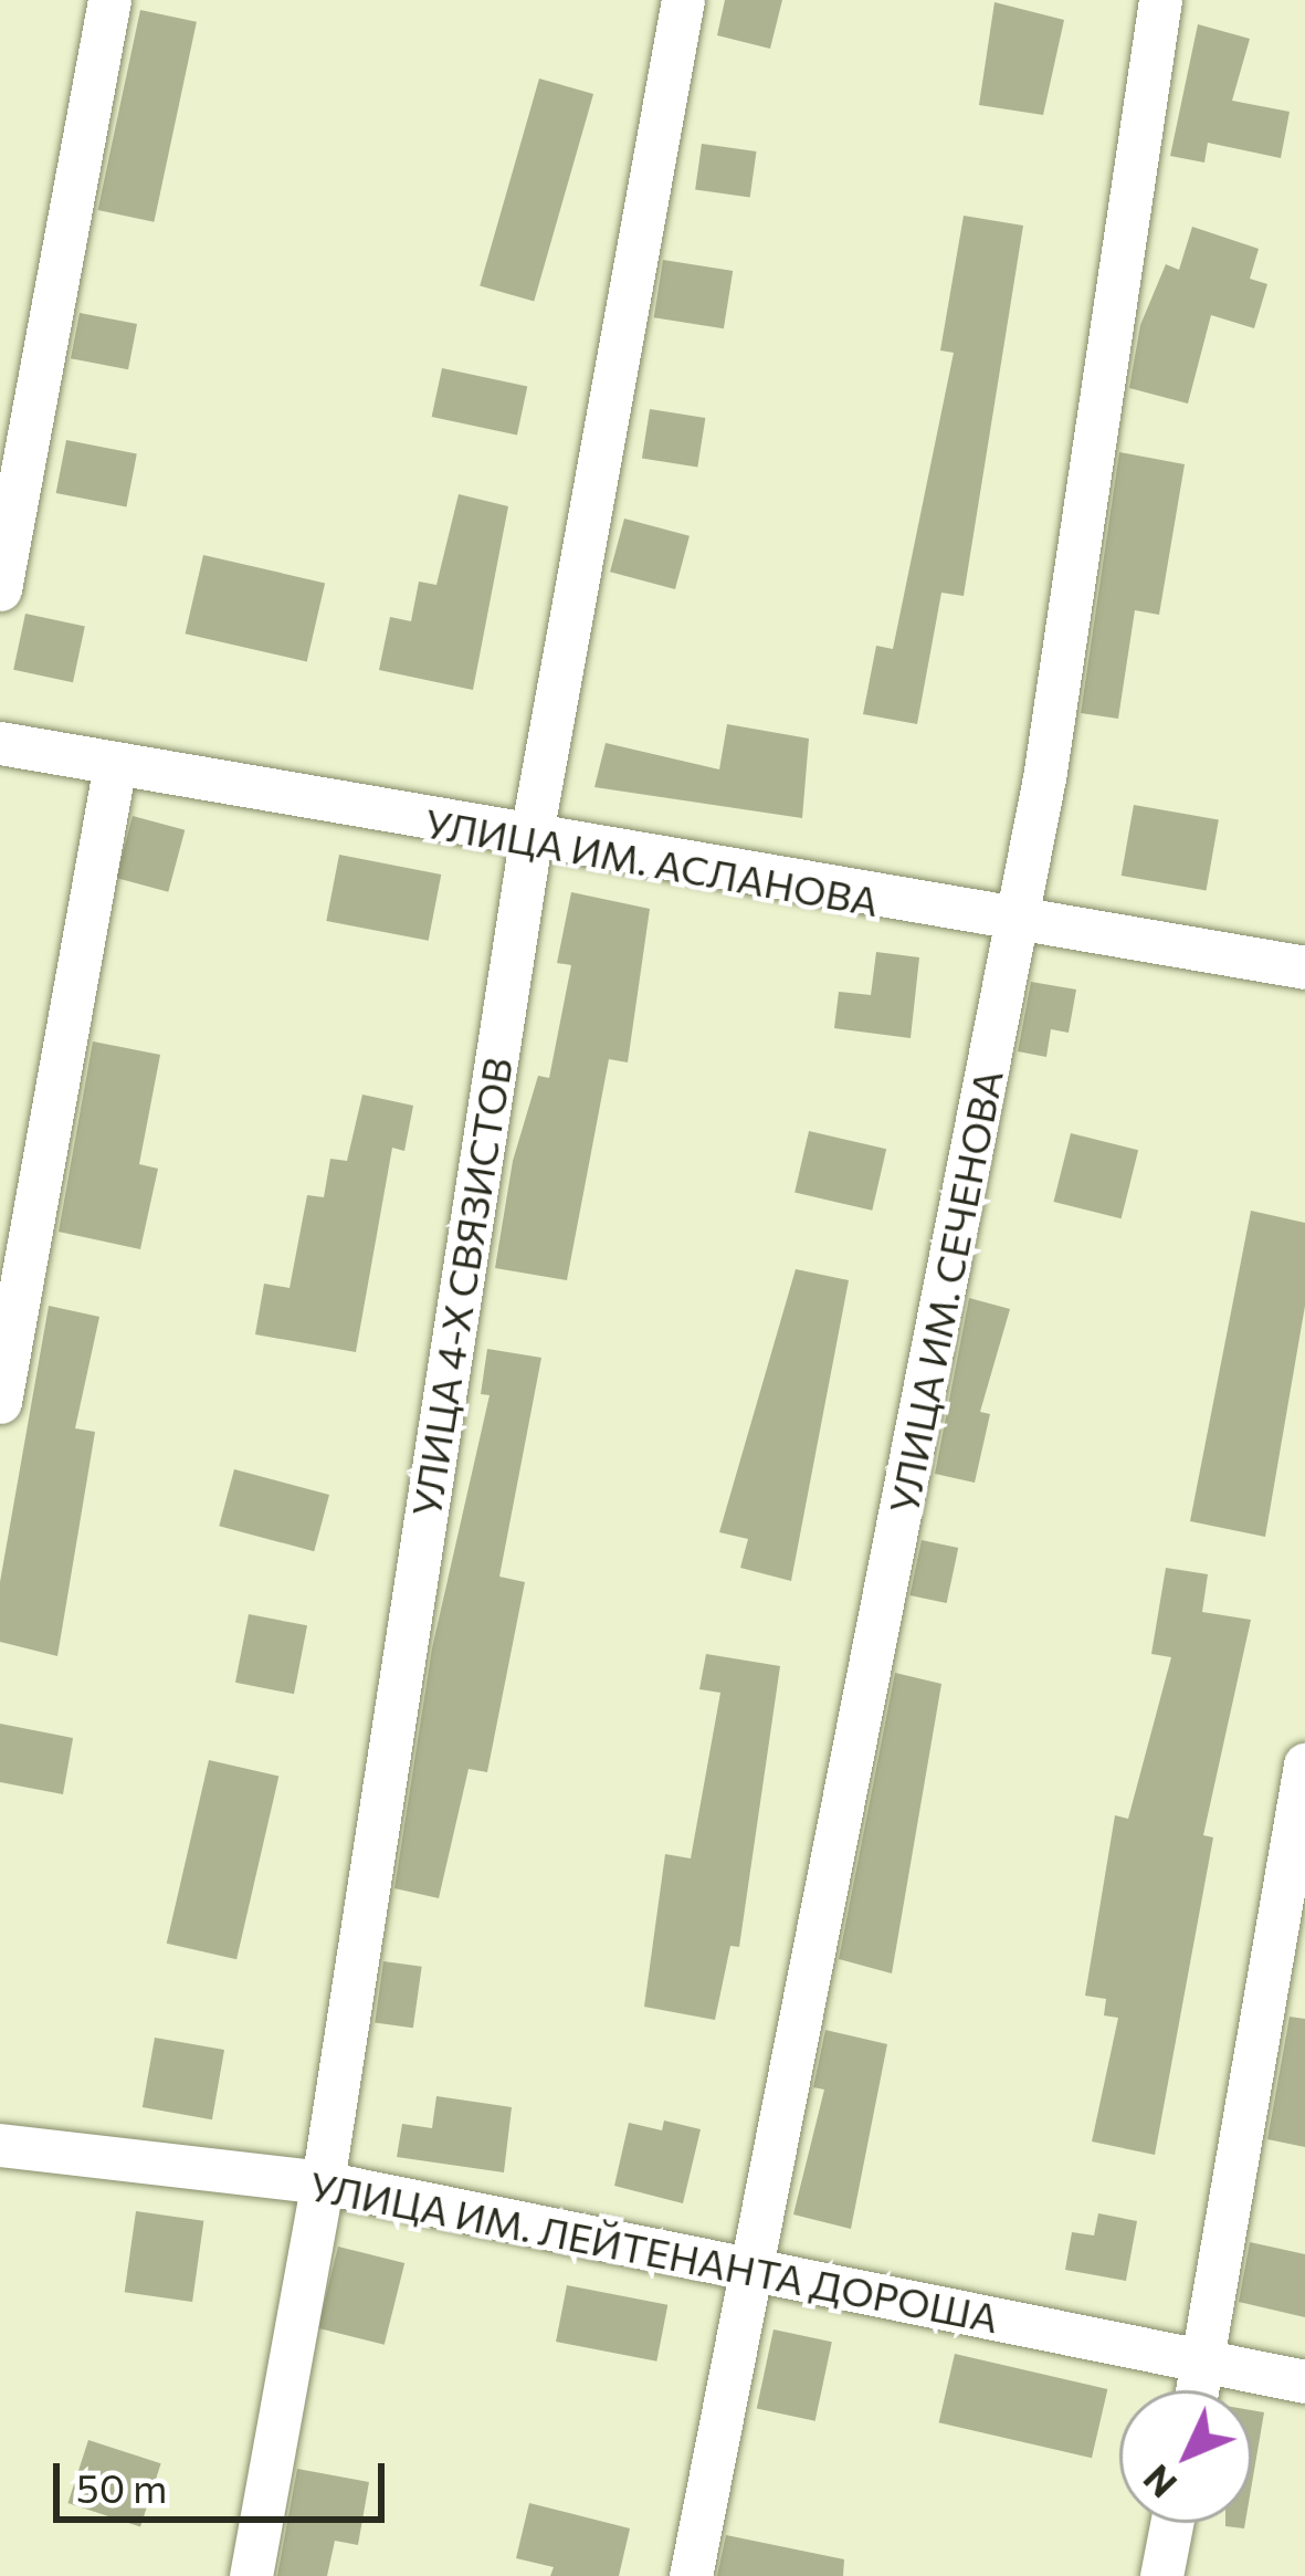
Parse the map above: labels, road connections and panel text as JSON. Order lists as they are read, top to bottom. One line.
{"streets":{"street":["УЛИЦА ИМ. АСЛАНОВА","УЛИЦА 4-Х СВЯЗИСТОВ","УЛИЦА ИМ. СЕЧЕНОВА","УЛИЦА ИМ. ЛЕЙТЕНАНТА ДОРОША"]},"crossings":[["УЛИЦА ИМ. АСЛАНОВА","УЛИЦА 4-Х СВЯЗИСТОВ"],["УЛИЦА ИМ. АСЛАНОВА","УЛИЦА ИМ. СЕЧЕНОВА"],["УЛИЦА 4-Х СВЯЗИСТОВ","УЛИЦА ИМ. ЛЕЙТЕНАНТА ДОРОША"],["УЛИЦА ИМ. СЕЧЕНОВА","УЛИЦА ИМ. ЛЕЙТЕНАНТА ДОРОША"]],"scale_bar":"50 m","north":"bottom left"}
